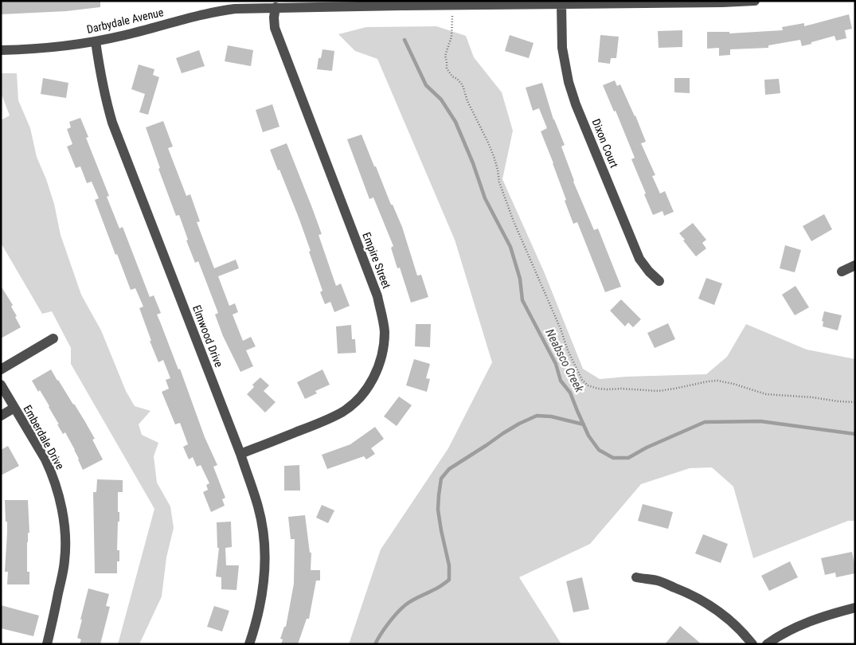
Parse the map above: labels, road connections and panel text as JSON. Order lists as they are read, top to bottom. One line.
{"streets":{"street":["Darbydale Avenue","Dixon Court","Empire Street","Elmwood Drive","Emberdale Drive"]},"crossings":[["Darbydale Avenue","Dixon Court"],["Darbydale Avenue","Empire Street"],["Darbydale Avenue","Elmwood Drive"],["Empire Street","Elmwood Drive"]],"water":["Neabsco Creek"]}
